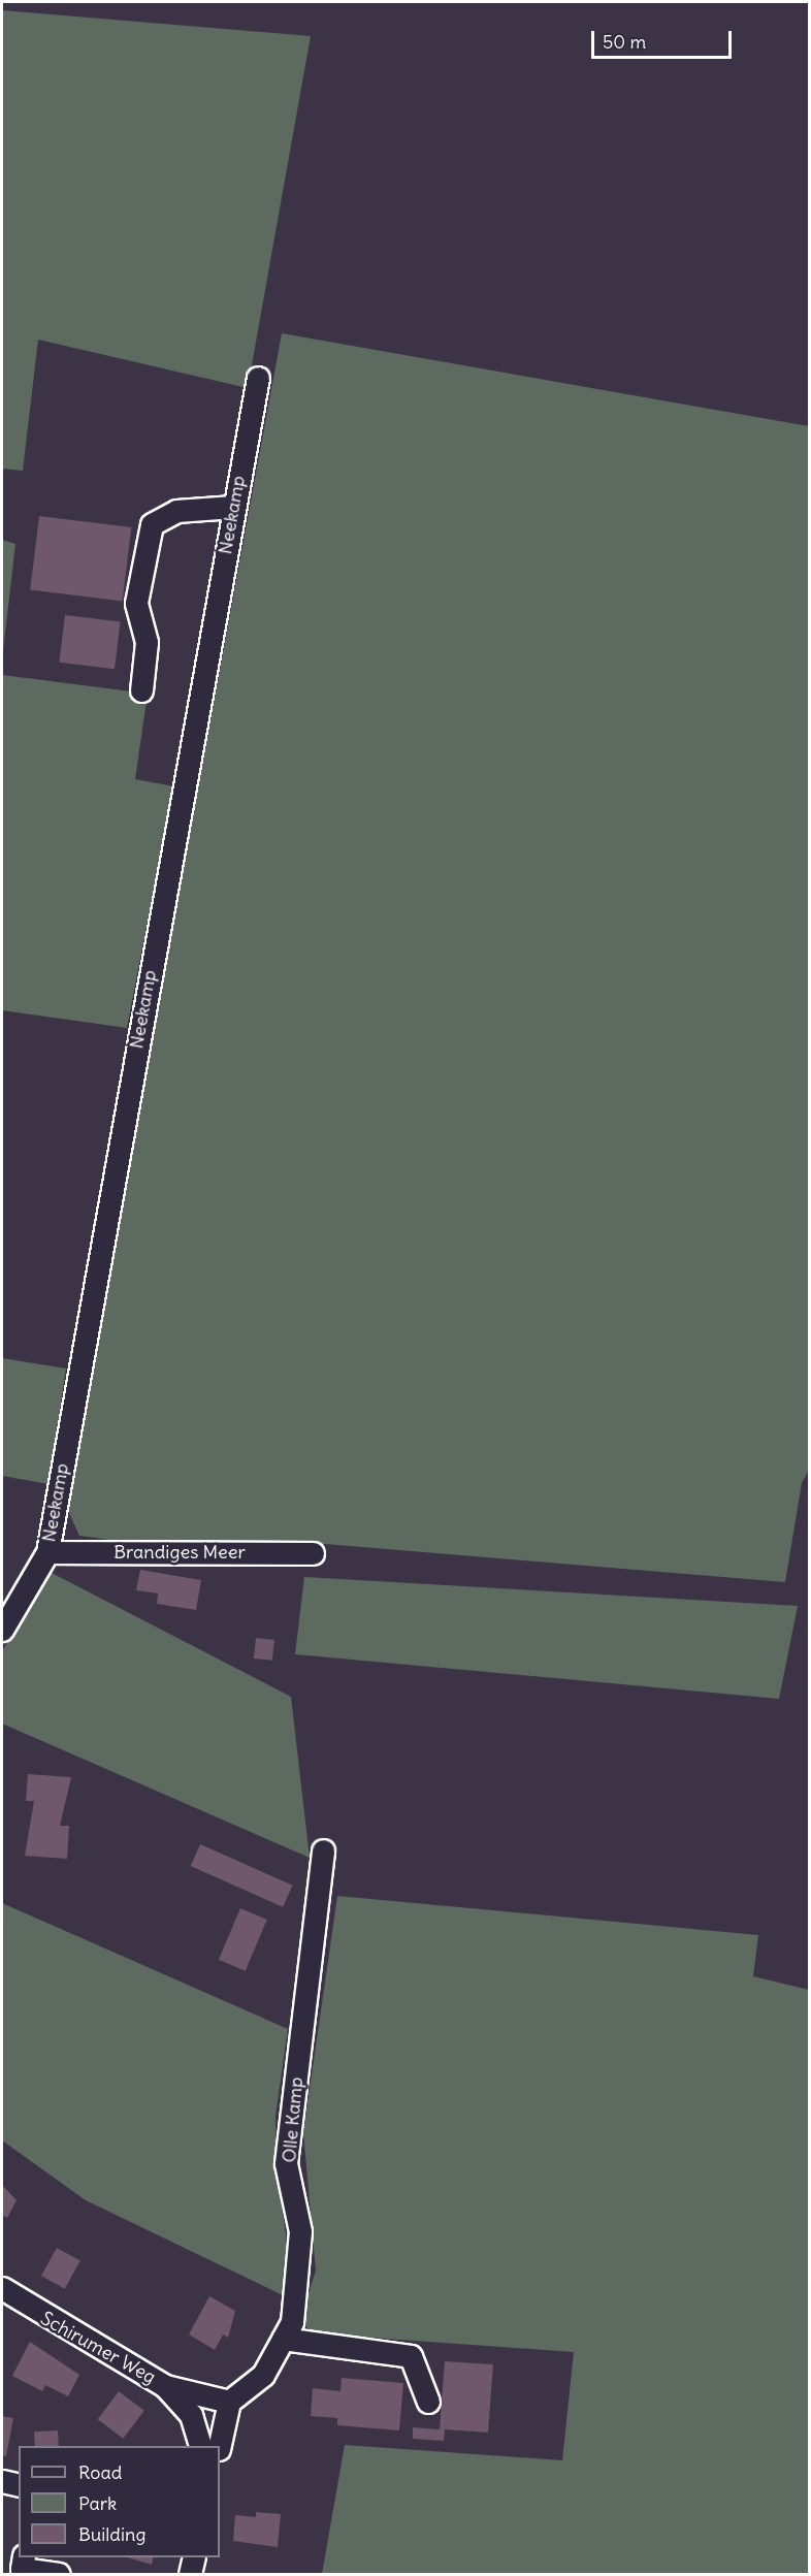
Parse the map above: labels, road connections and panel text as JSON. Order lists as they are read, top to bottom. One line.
{"streets":{"street":["Neekamp","Brandiges Meer","Olle Kamp","Schirumer Weg"]},"crossings":[["Neekamp","Brandiges Meer"]],"legend":["Road","Park","Building"],"scale_bar":"50 m"}
